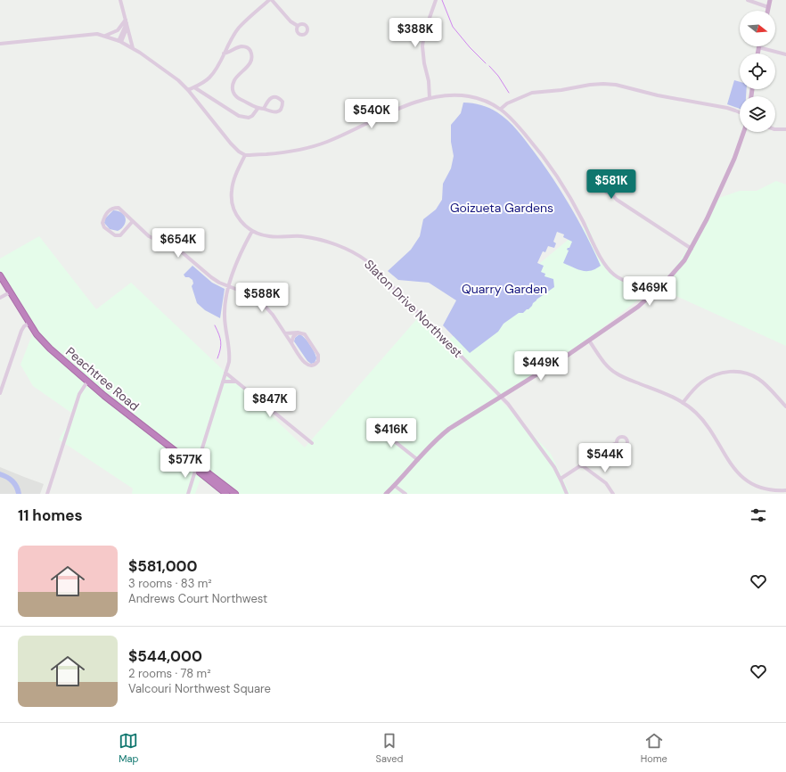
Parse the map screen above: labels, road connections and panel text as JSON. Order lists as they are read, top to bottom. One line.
{"streets":{"highway":["Peachtree Road"],"street":["Slaton Drive Northwest"]},"parks":["Goizueta Gardens","Quarry Garden"],"north":"right","page":{"price":["$388K","$540K","$581K","$654K","$469K","$588K","$449K","$847K","$416K","$544K","$577K"],"heading":"11 homes","list":[{"name":"$581,000","note":"3 rooms · 83 m² · Andrews Court Northwest"},{"name":"$544,000","note":"2 rooms · 78 m² · Valcouri Northwest Square"}],"tabs":["Map","Saved","Home"]}}
